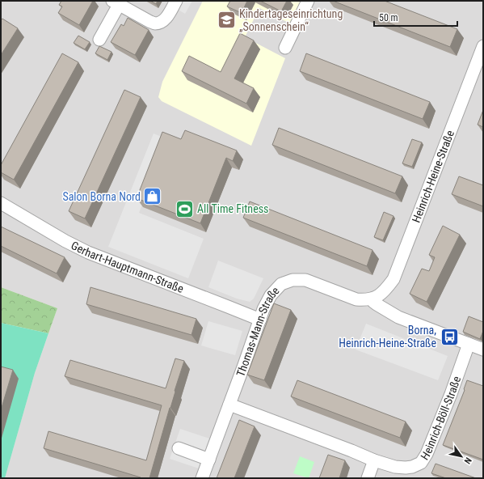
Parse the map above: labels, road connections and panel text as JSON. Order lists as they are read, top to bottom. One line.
{"streets":{"street":["Heinrich-Heine-Straße","Gerhart-Hauptmann-Straße","Thomas-Mann-Straße","Heinrich-Böll-Straße"]},"crossings":[["Heinrich-Heine-Straße","Thomas-Mann-Straße"],["Gerhart-Hauptmann-Straße","Thomas-Mann-Straße"],["Thomas-Mann-Straße","Heinrich-Böll-Straße"]],"places":{"school or university":["Kindertageseinrichtung „Sonnenschein“"],"shop":["Salon Borna Nord"],"sports":["All Time Fitness"],"bus stop":["Borna, Heinrich-Heine-Straße"]},"scale_bar":"50 m","north":"bottom right"}
